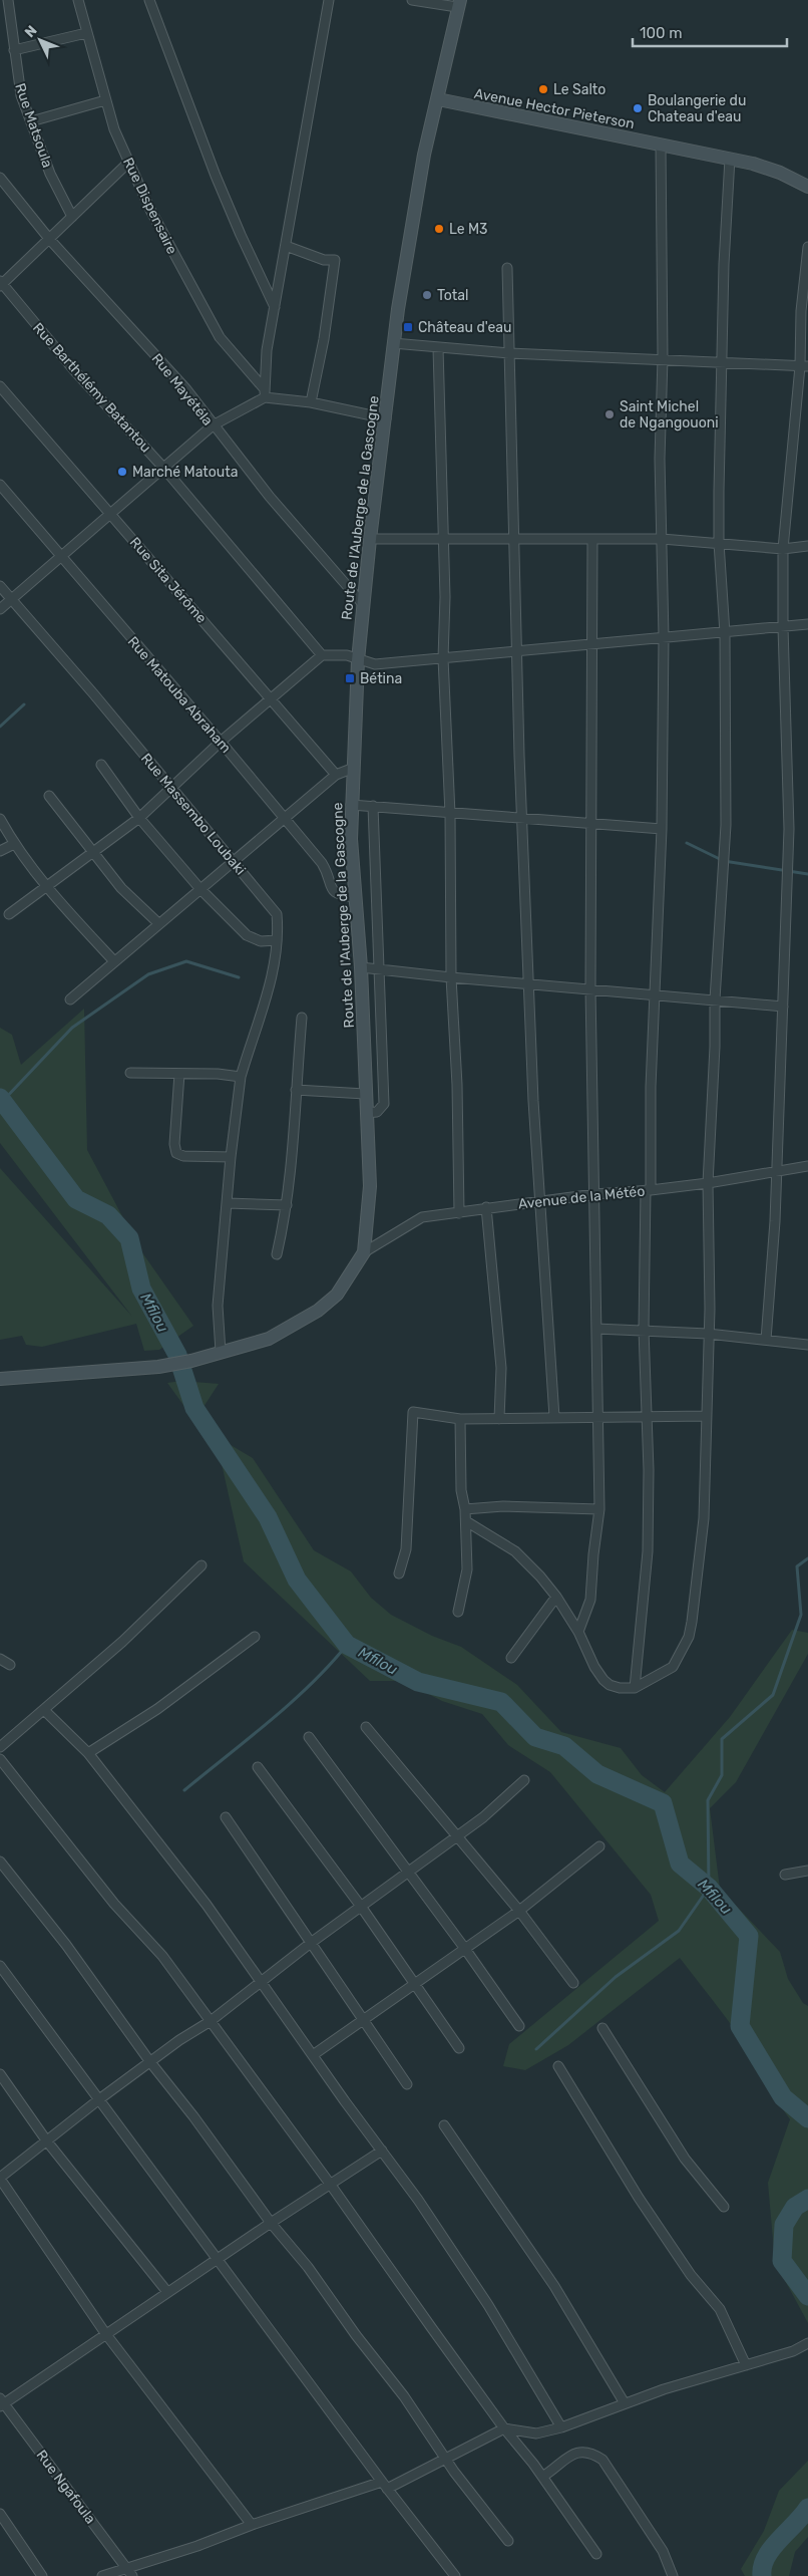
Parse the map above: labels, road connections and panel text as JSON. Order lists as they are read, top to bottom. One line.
{"streets":{"street":["Avenue Hector Pieterson","Rue Matsoula","Rue Dispensaire","Rue Barthélémy Batantou","Rue Mayétéla","Route de l'Auberge de la Gascogne","Rue Sita Jérôme","Rue Matouba Abraham","Rue Massembo Loubaki","Avenue de la Météo","Rue Ngafoula"]},"crossings":[["Avenue Hector Pieterson","Route de l'Auberge de la Gascogne"],["Rue Mayétéla","Route de l'Auberge de la Gascogne"],["Route de l'Auberge de la Gascogne","Rue Matouba Abraham"],["Route de l'Auberge de la Gascogne","Rue Massembo Loubaki"],["Route de l'Auberge de la Gascogne","Avenue de la Météo"]],"water":["Mfilou"],"places":{"other":["Le Salto","Boulangerie du Chateau d'eau","Le M3","Total","Saint Michel de Ngangouoni","Marché Matouta"],"transit":["Château d'eau","Bétina"]},"scale_bar":"100 m","north":"top left"}
